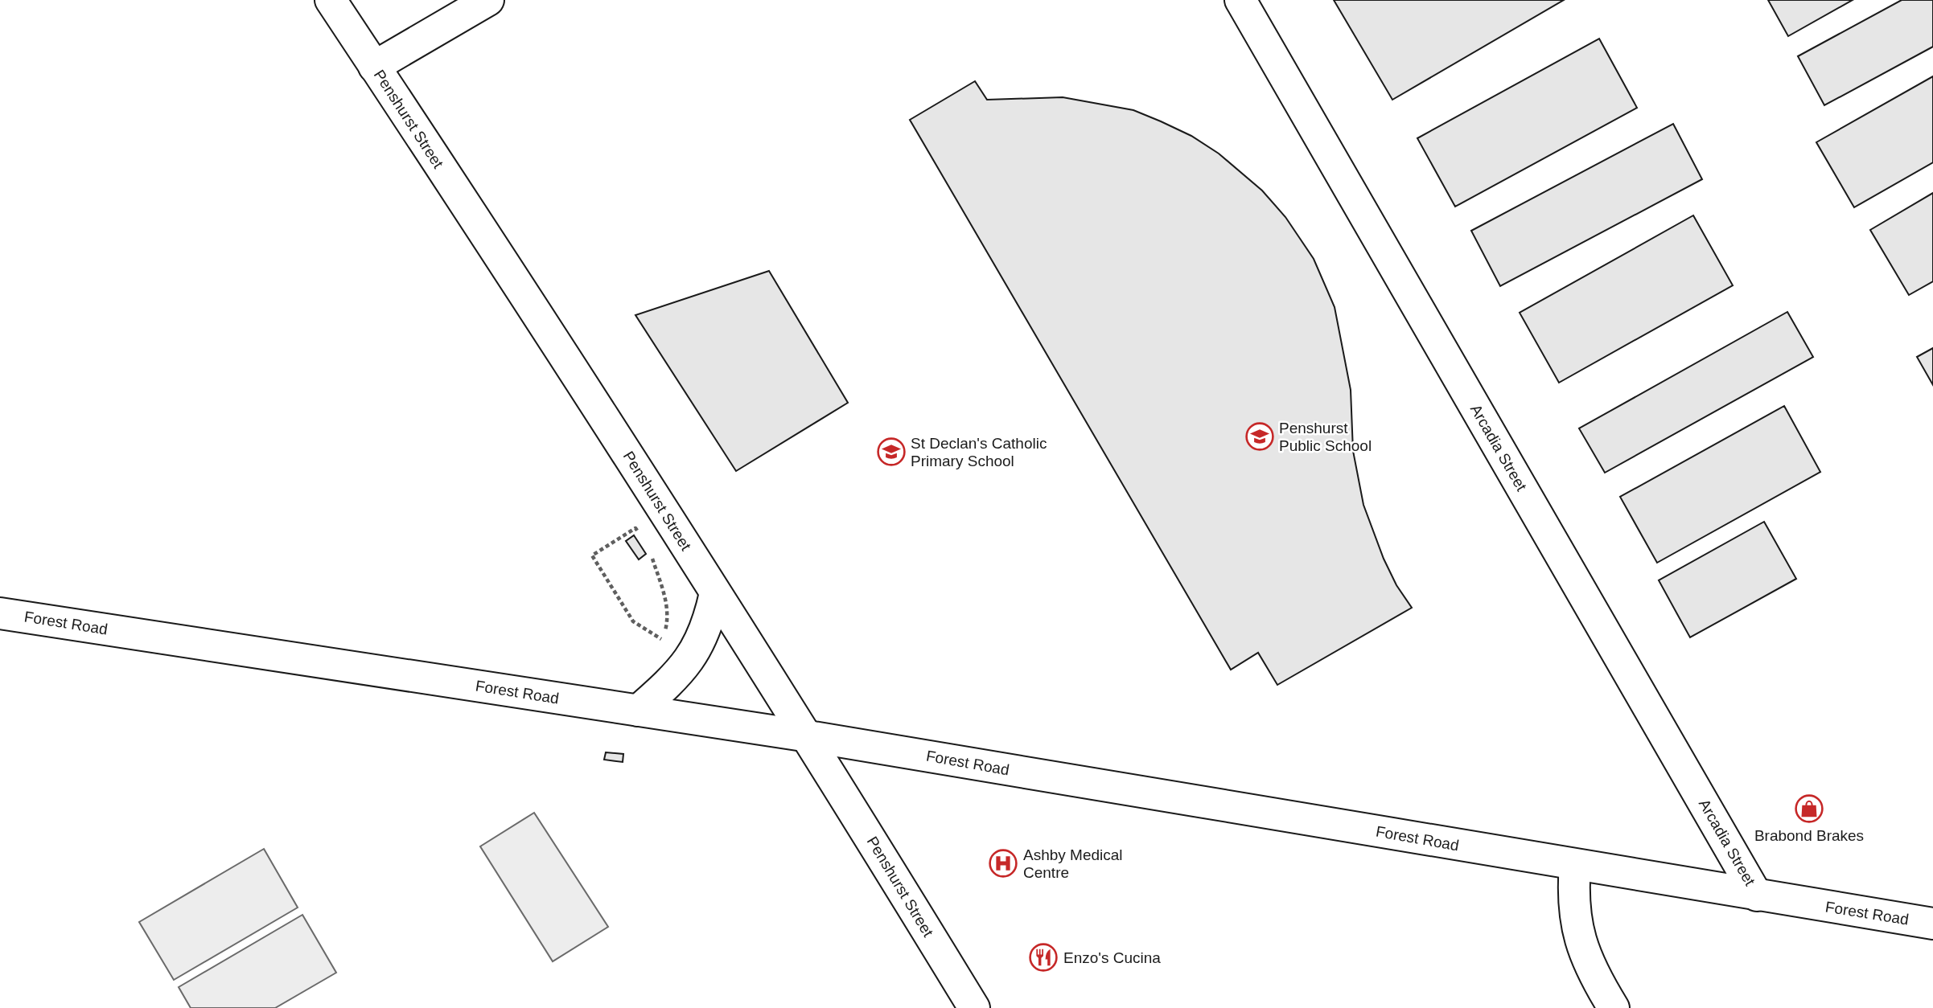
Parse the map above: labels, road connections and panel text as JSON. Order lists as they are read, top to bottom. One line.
{"streets":{"main road":["Penshurst Street","Arcadia Street","Forest Road"]},"crossings":[["Penshurst Street","Forest Road"],["Arcadia Street","Forest Road"]],"places":{"school or university":["Penshurst Public School","St Declan's Catholic Primary School"],"shop":["Brabond Brakes"],"hospital":["Ashby Medical Centre"],"restaurant":["Enzo's Cucina"]}}
